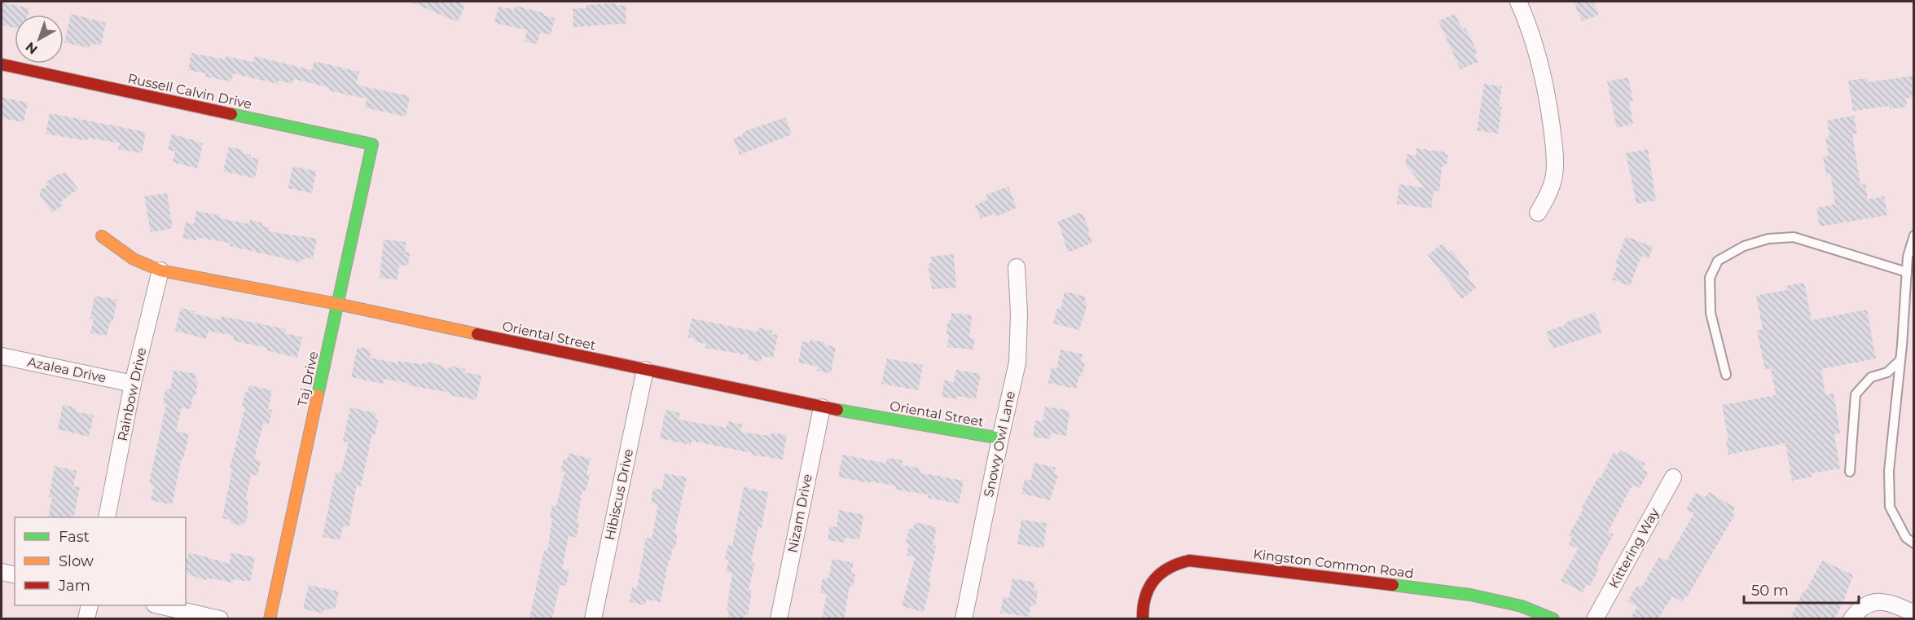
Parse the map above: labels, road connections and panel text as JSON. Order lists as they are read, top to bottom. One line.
{"streets":{"street":["Russell Calvin Drive","Oriental Street","Azalea Drive","Taj Drive","Rainbow Drive","Snowy Owl Lane","Hibiscus Drive","Nizam Drive","Kittering Way","Kingston Common Road"]},"crossings":[["Russell Calvin Drive","Taj Drive"],["Oriental Street","Taj Drive"],["Oriental Street","Rainbow Drive"],["Oriental Street","Snowy Owl Lane"],["Oriental Street","Hibiscus Drive"],["Oriental Street","Nizam Drive"],["Azalea Drive","Rainbow Drive"]],"legend":["Fast","Slow","Jam"],"scale_bar":"50 m","north":"bottom left"}
